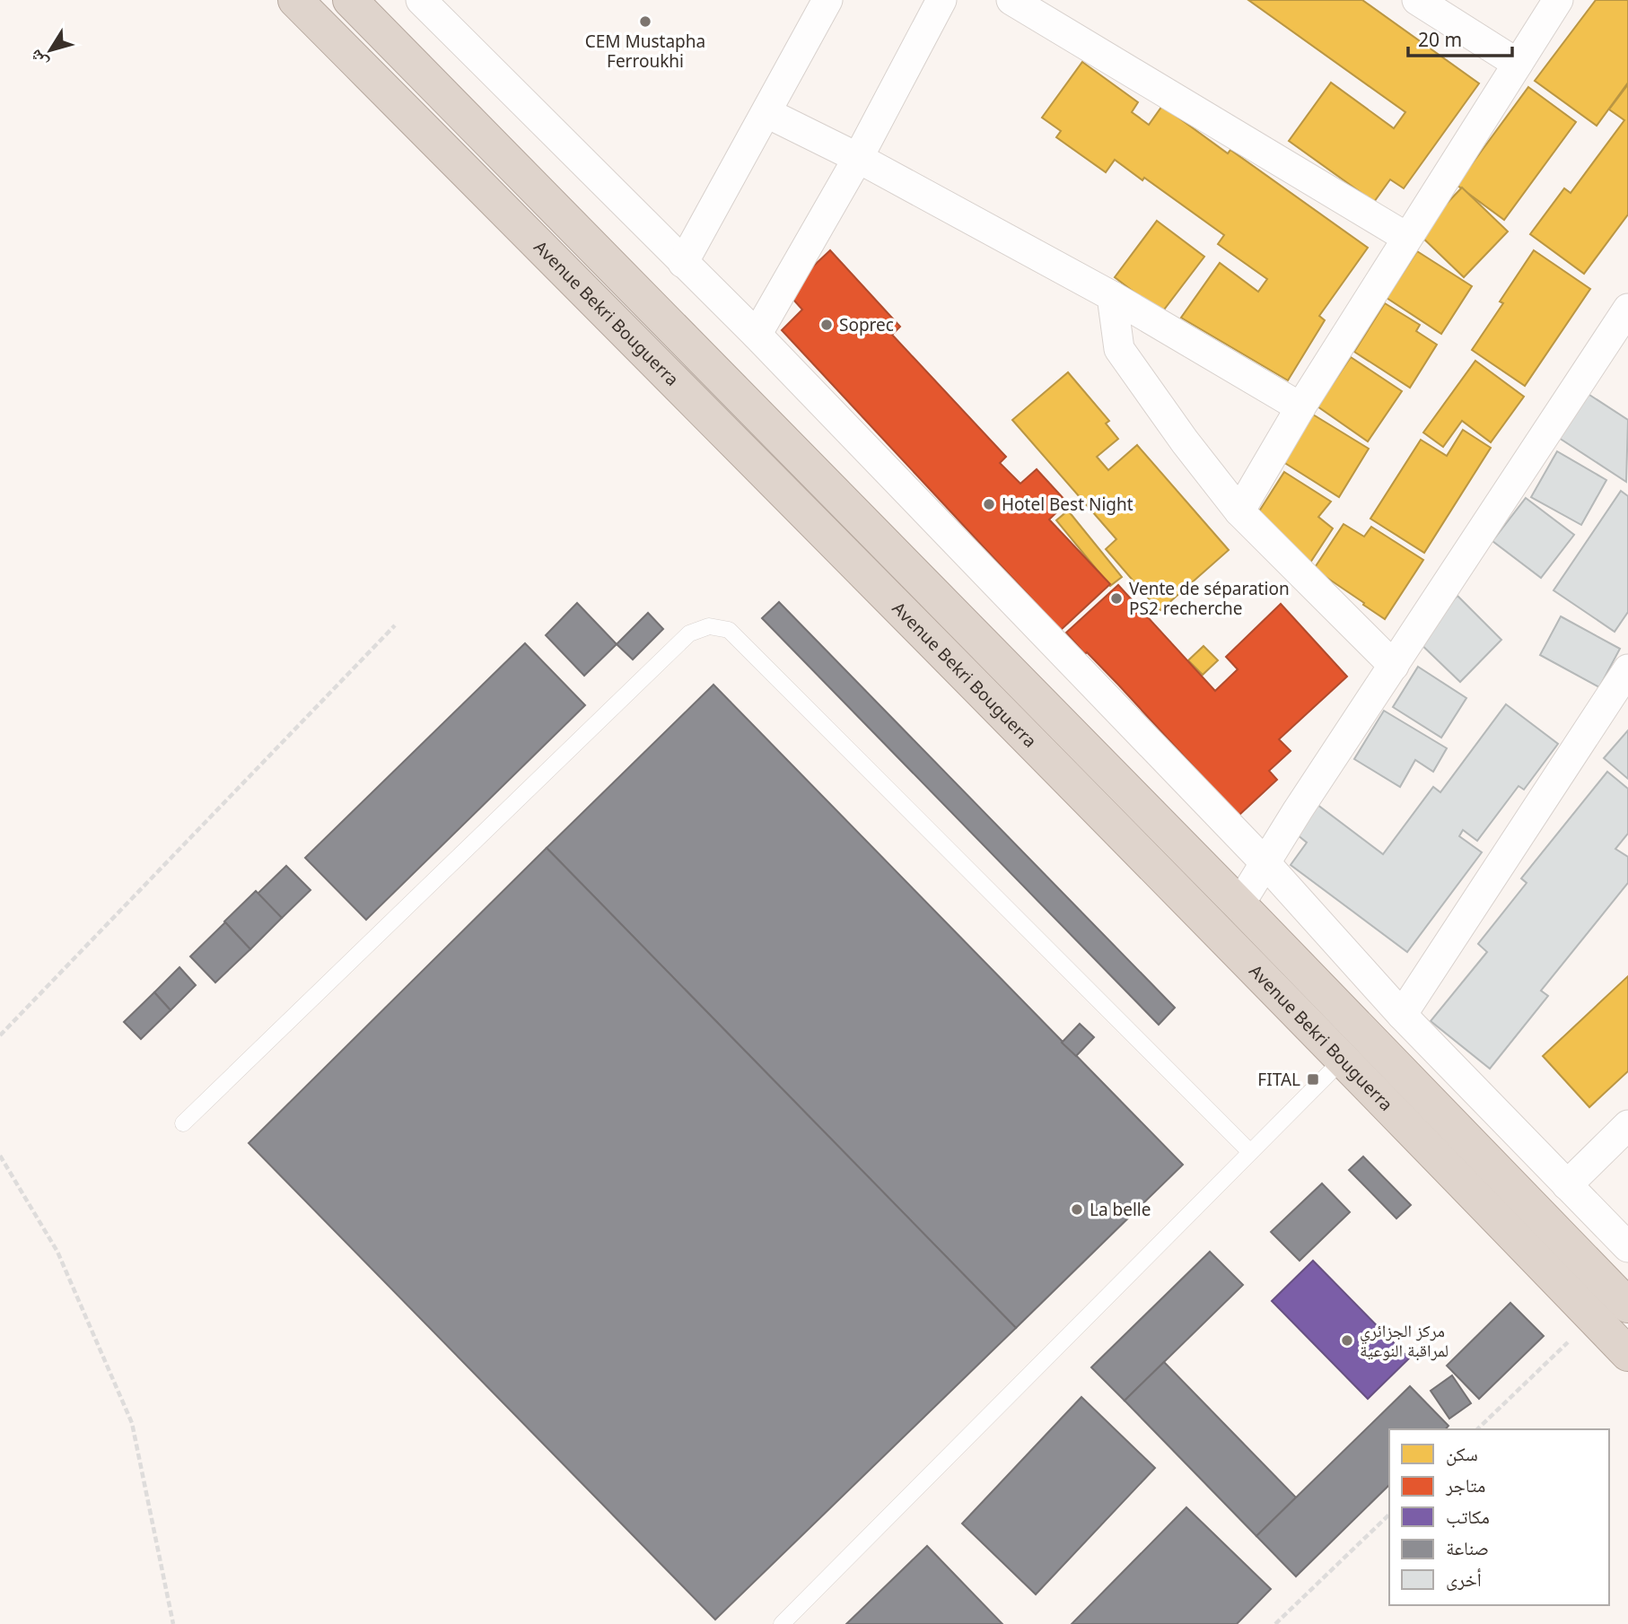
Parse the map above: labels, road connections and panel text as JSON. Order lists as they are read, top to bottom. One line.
{"streets":{"highway":["Avenue Bekri Bouguerra"]},"places":{"other":["CEM Mustapha Ferroukhi","Soprec","Hotel Best Night","Vente de séparation PS2 recherche","La belle","مركز الجزائري لمراقبة النوعية"],"transit":["FITAL"]},"legend":["سكن","متاجر","مكاتب","صناعة","أخرى"],"scale_bar":"20 m","north":"bottom left"}
